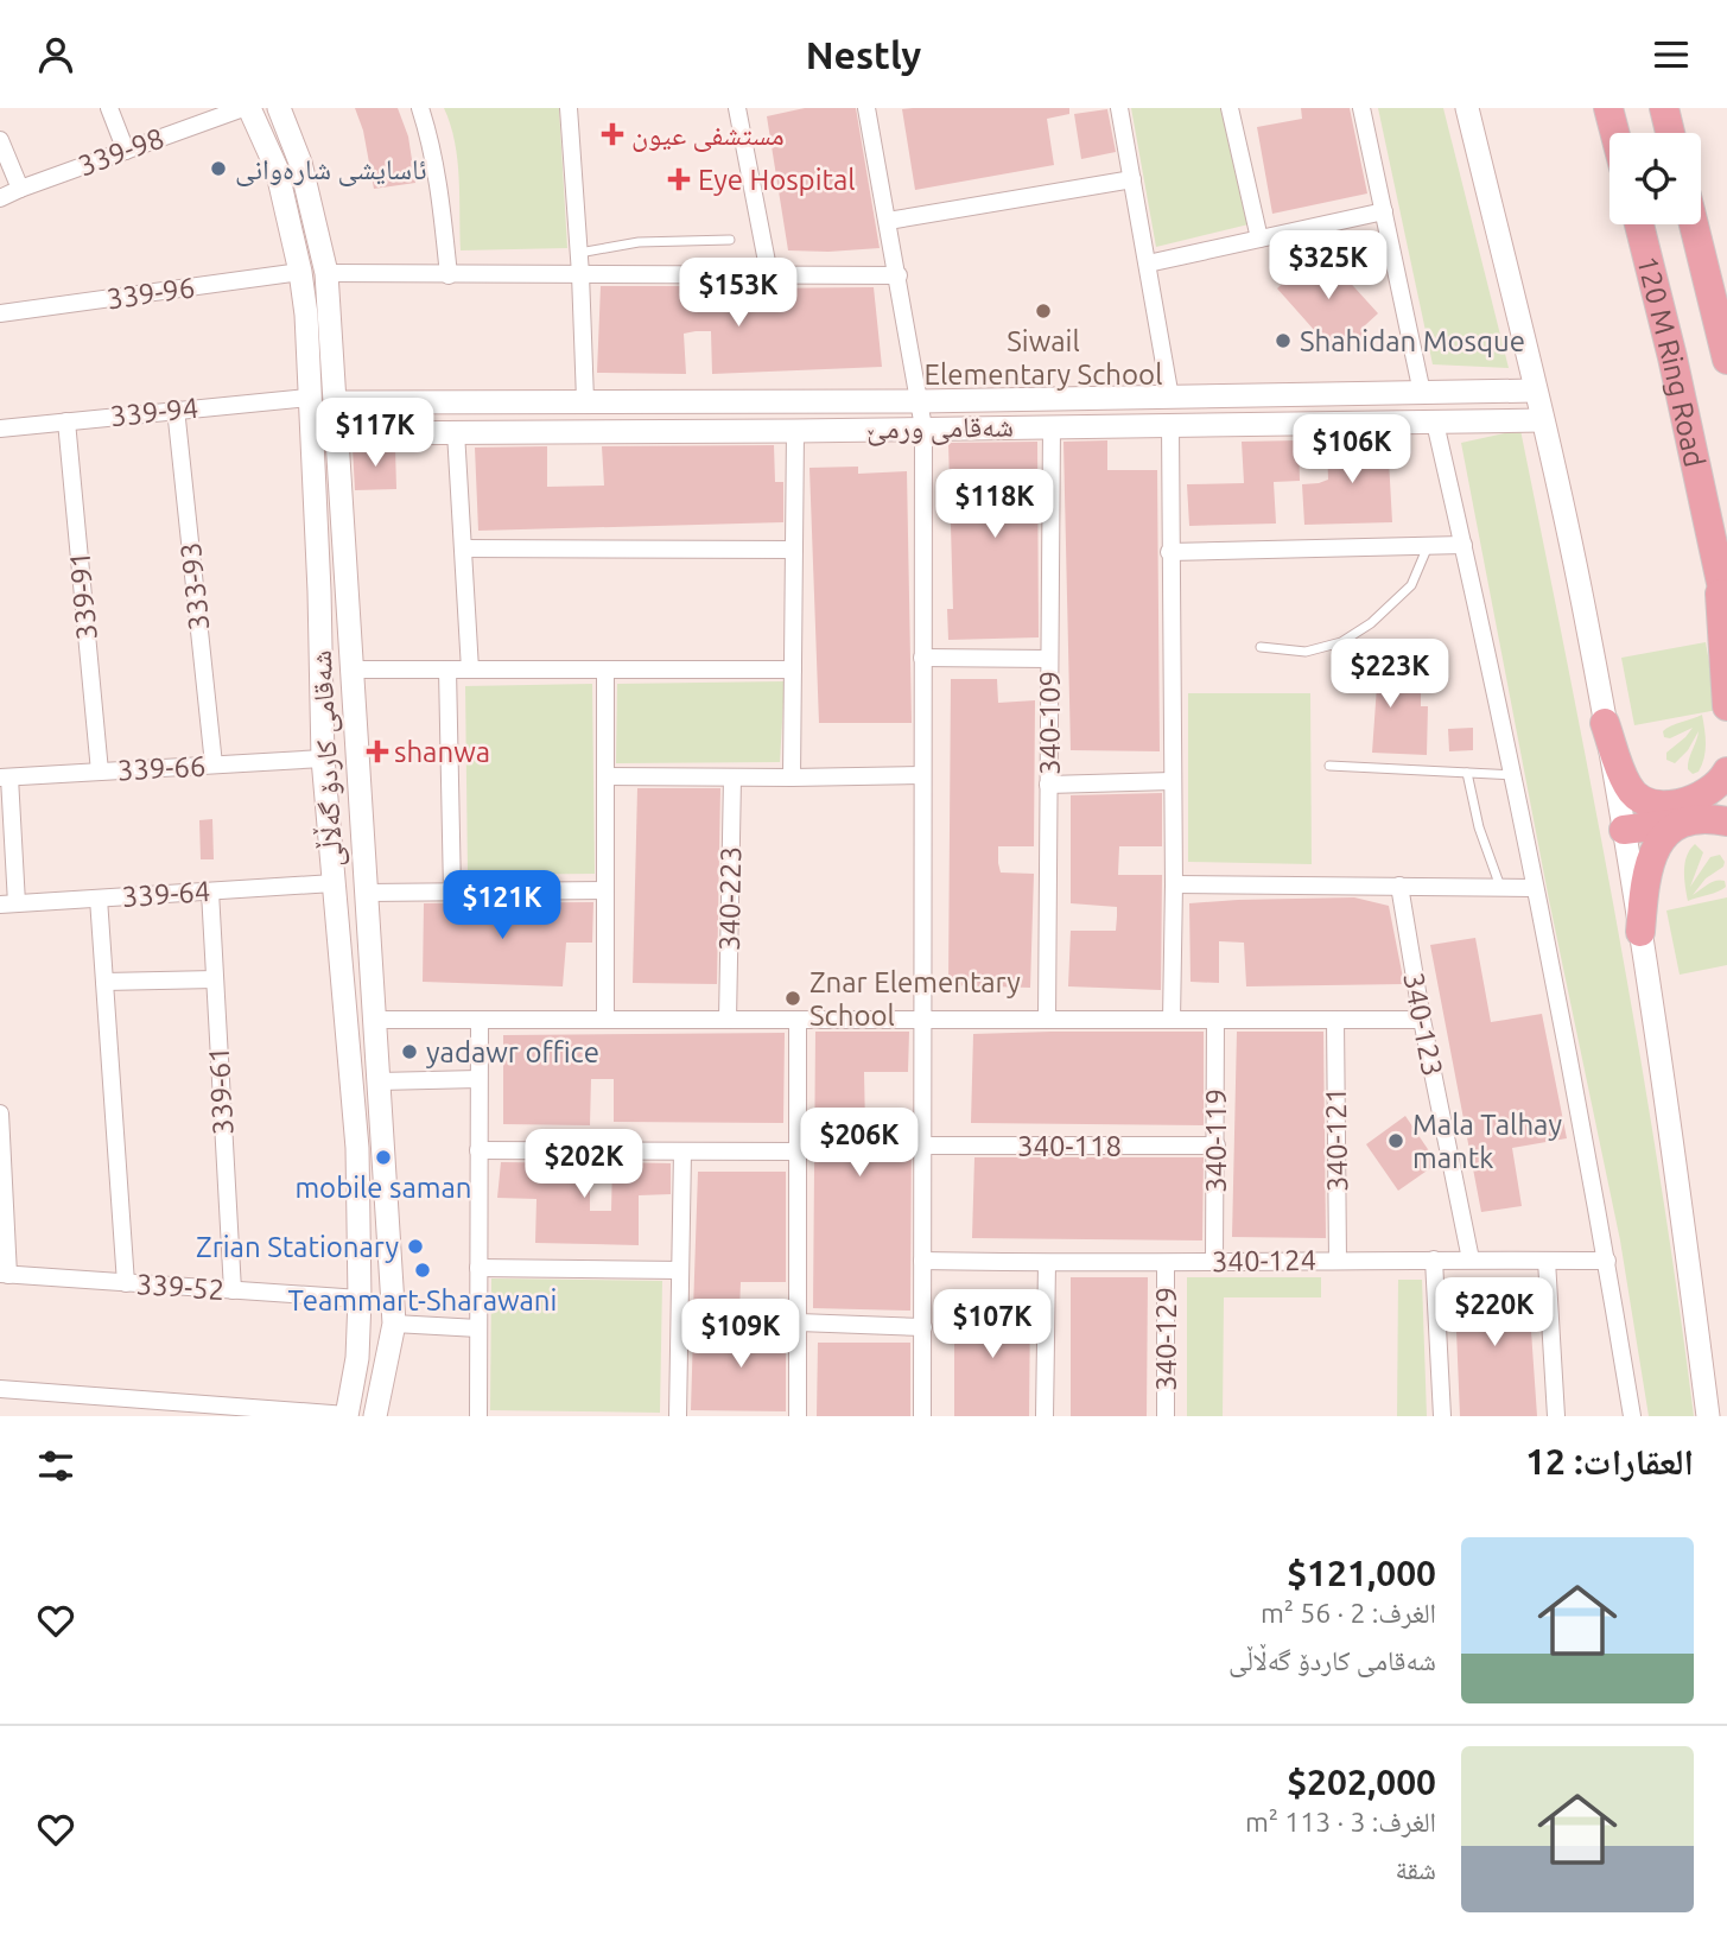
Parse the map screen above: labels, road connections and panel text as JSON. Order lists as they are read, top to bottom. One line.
{"streets":{"highway":["120 M Ring Road"],"street":["339-98","339-96","339-94","شەقامی ورمێ","333-93","339-91","340-109","شەقامی کاردۆ گەڵاڵی","339-66","339-64","340-223","340-123","339-61","340-121","340-119","340-118","340-124","339-52","340-129"]},"crossings":[["339-98","شەقامی کاردۆ گەڵاڵی"],["339-96","شەقامی کاردۆ گەڵاڵی"],["339-94","333-93"],["339-94","339-91"],["339-94","شەقامی کاردۆ گەڵاڵی"],["شەقامی ورمێ","340-109"],["شەقامی ورمێ","شەقامی کاردۆ گەڵاڵی"],["333-93","339-66"],["339-91","339-66"],["شەقامی کاردۆ گەڵاڵی","339-66"],["شەقامی کاردۆ گەڵاڵی","339-64"],["شەقامی کاردۆ گەڵاڵی","339-52"],["339-64","339-61"],["340-123","340-124"],["339-61","339-52"],["340-121","340-124"],["340-119","340-118"],["340-119","340-124"],["340-124","340-129"]],"places":{"health":["مستشفى عيون","Eye Hospital","shanwa"],"other":["ئاسایشی شارەوانی","Siwail Elementary School","Shahidan Mosque","Znar Elementary School","yadawr office","Mala Talhay mantk","mobile saman","Zrian Stationary","Teammart-Sharawani"]},"page":{"header":"Nestly","price":["$325K","$153K","$117K","$106K","$118K","$223K","$121K","$206K","$202K","$220K","$107K","$109K"],"heading":"العقارات: 12","list":[{"name":"$121,000","note":"الغرف: 2 · 56 m² · شەقامی کاردۆ گەڵاڵی"},{"name":"$202,000","note":"الغرف: 3 · 113 m² · شقة"}]}}
